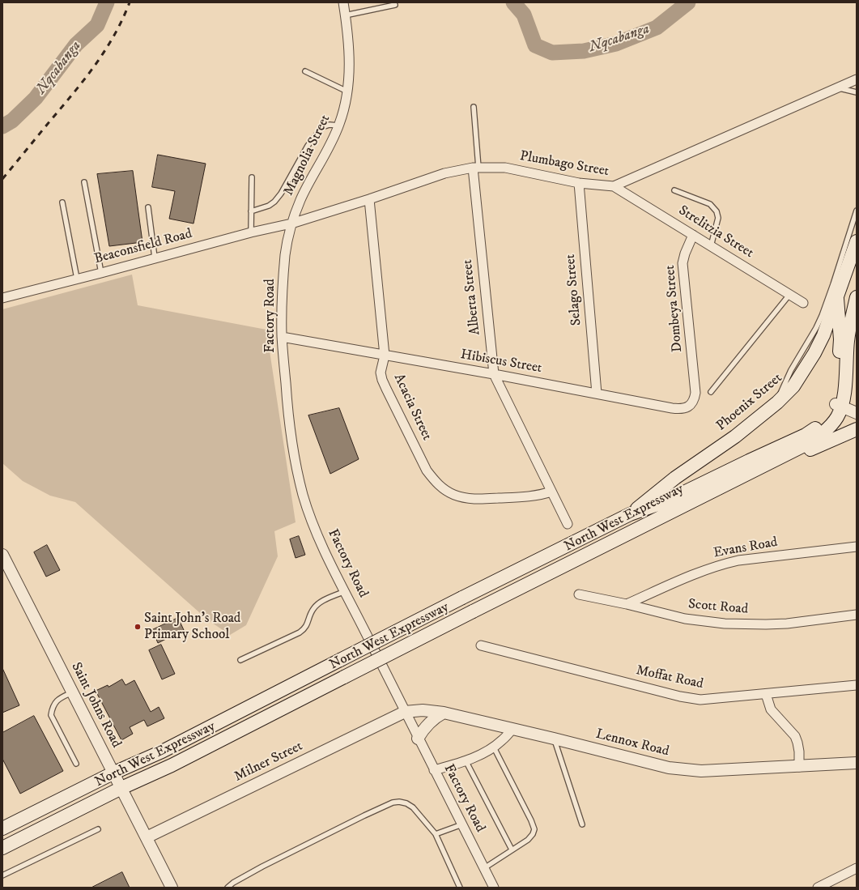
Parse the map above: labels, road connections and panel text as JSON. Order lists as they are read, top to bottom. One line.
{"streets":{"main road":["Phoenix Street","North West Expressway"],"street":["Magnolia Street","Plumbago Street","Strelitzia Street","Beaconsfield Road","Selago Street","Alberta Street","Dombeya Street","Factory Road","Hibiscus Street","Acacia Street","Evans Road","Scott Road","Moffat Road","Saint Johns Road","Lennox Road","Milner Street"]},"crossings":[["Magnolia Street","Plumbago Street"],["Magnolia Street","Beaconsfield Road"],["Magnolia Street","Factory Road"],["Plumbago Street","Strelitzia Street"],["Plumbago Street","Beaconsfield Road"],["Plumbago Street","Selago Street"],["Plumbago Street","Alberta Street"],["Plumbago Street","Factory Road"],["Plumbago Street","Acacia Street"],["Strelitzia Street","Dombeya Street"],["Beaconsfield Road","Factory Road"],["Selago Street","Hibiscus Street"],["Alberta Street","Hibiscus Street"],["Alberta Street","Acacia Street"],["Dombeya Street","Hibiscus Street"],["Factory Road","Hibiscus Street"],["Factory Road","Lennox Road"],["Factory Road","Milner Street"],["Hibiscus Street","Acacia Street"],["Phoenix Street","North West Expressway"],["North West Expressway","Saint Johns Road"],["Evans Road","Scott Road"],["Saint Johns Road","Milner Street"],["Lennox Road","Milner Street"]],"water":["Nqcabanga"],"places":["Saint John's Road Primary School"]}
